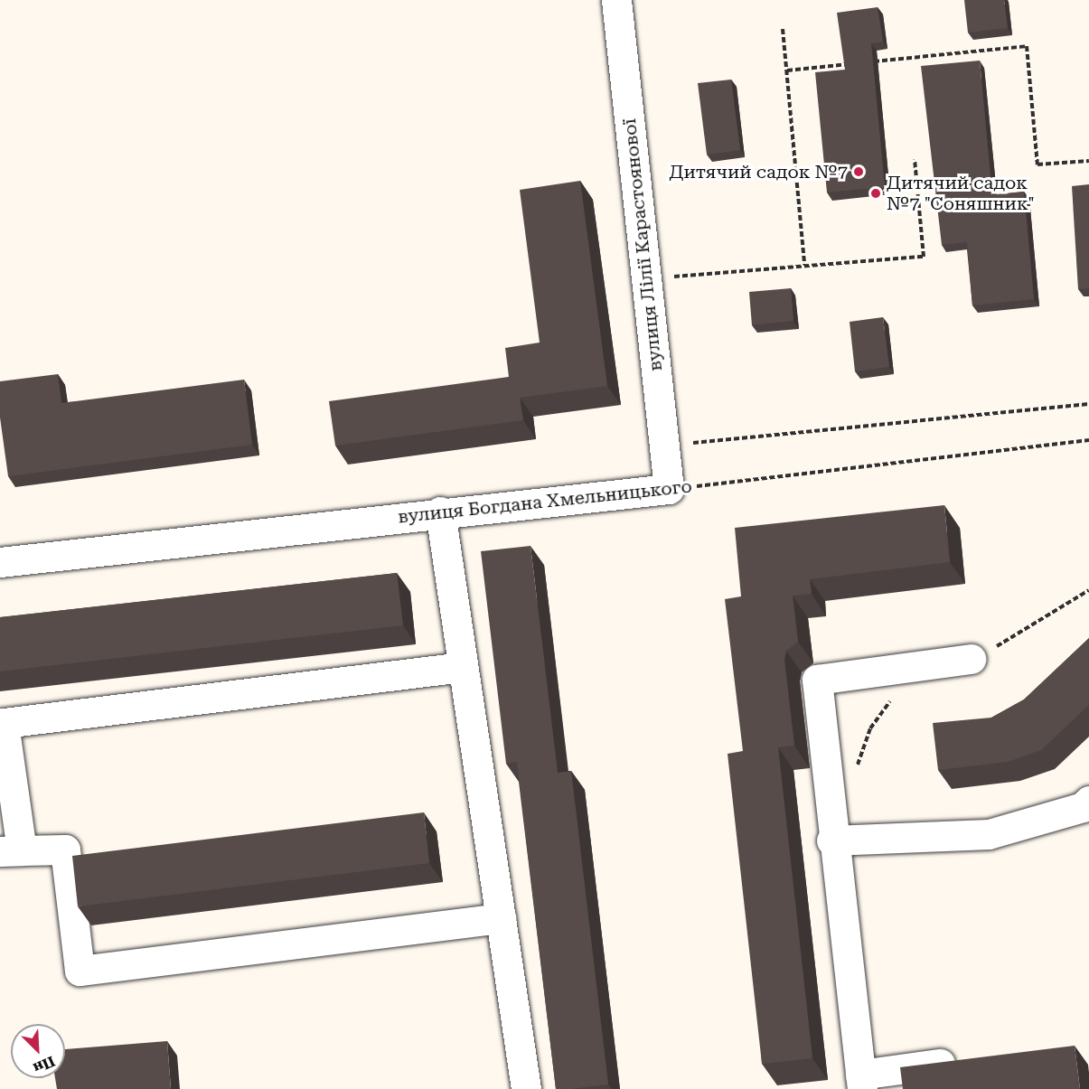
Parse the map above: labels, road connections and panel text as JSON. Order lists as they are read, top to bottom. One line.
{"streets":{"street":["вулиця Лілії Карастоянової","вулиця Богдана Хмельницького"]},"crossings":[["вулиця Лілії Карастоянової","вулиця Богдана Хмельницького"]],"places":["Дитячий садок №7","Дитячий садок №7 \"Соняшник\""],"north":"bottom right"}
